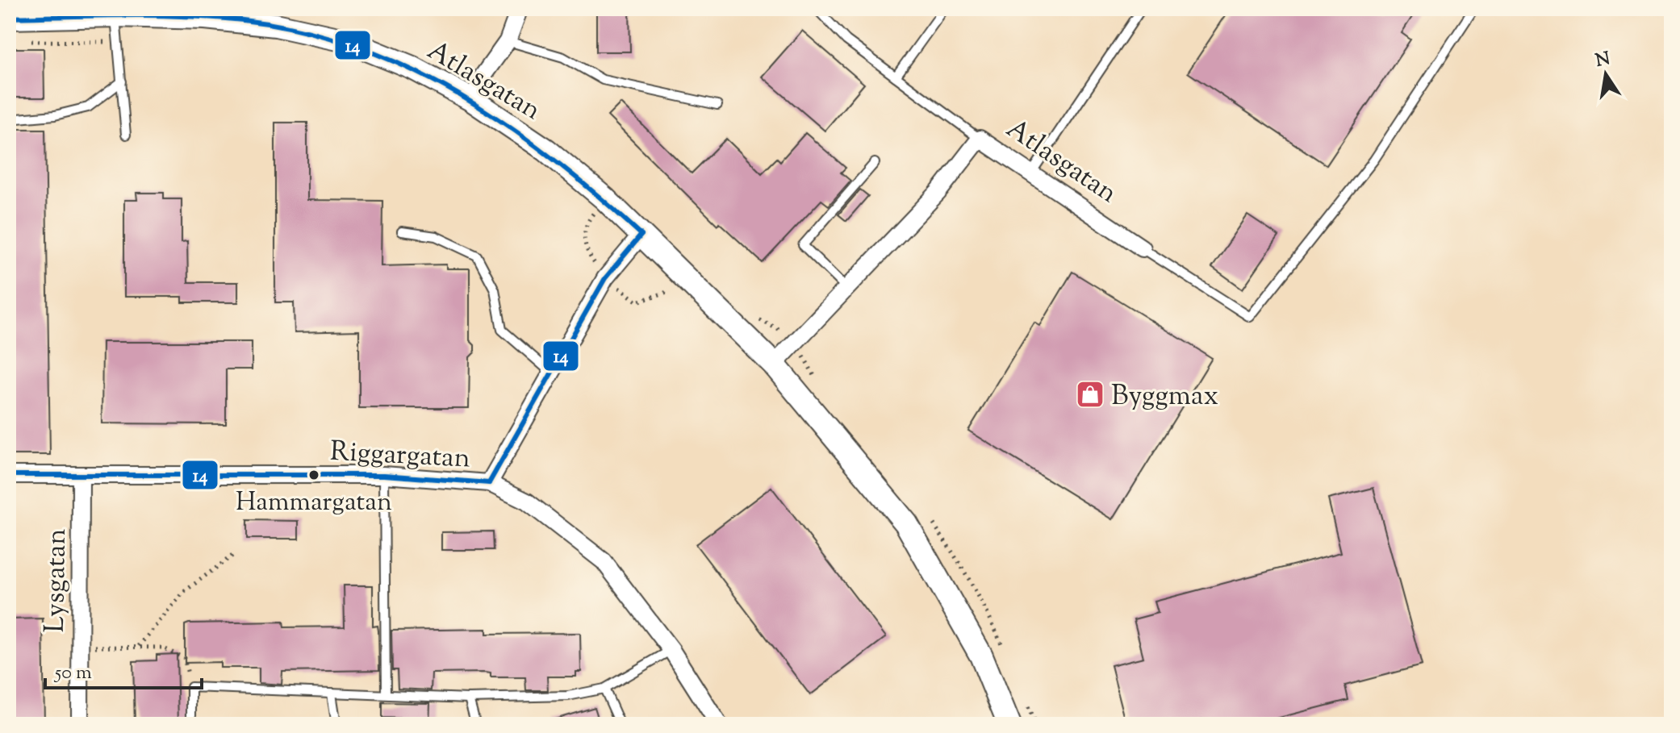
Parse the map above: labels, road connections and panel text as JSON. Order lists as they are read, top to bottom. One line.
{"streets":{"street":["Atlasgatan","Riggargatan","Lysgatan"]},"crossings":[["Riggargatan","Lysgatan"]],"places":{"shop":["Byggmax"],"other":["Hammargatan"]},"lines":["transit line 14"],"scale_bar":"50 m","north":"top"}
